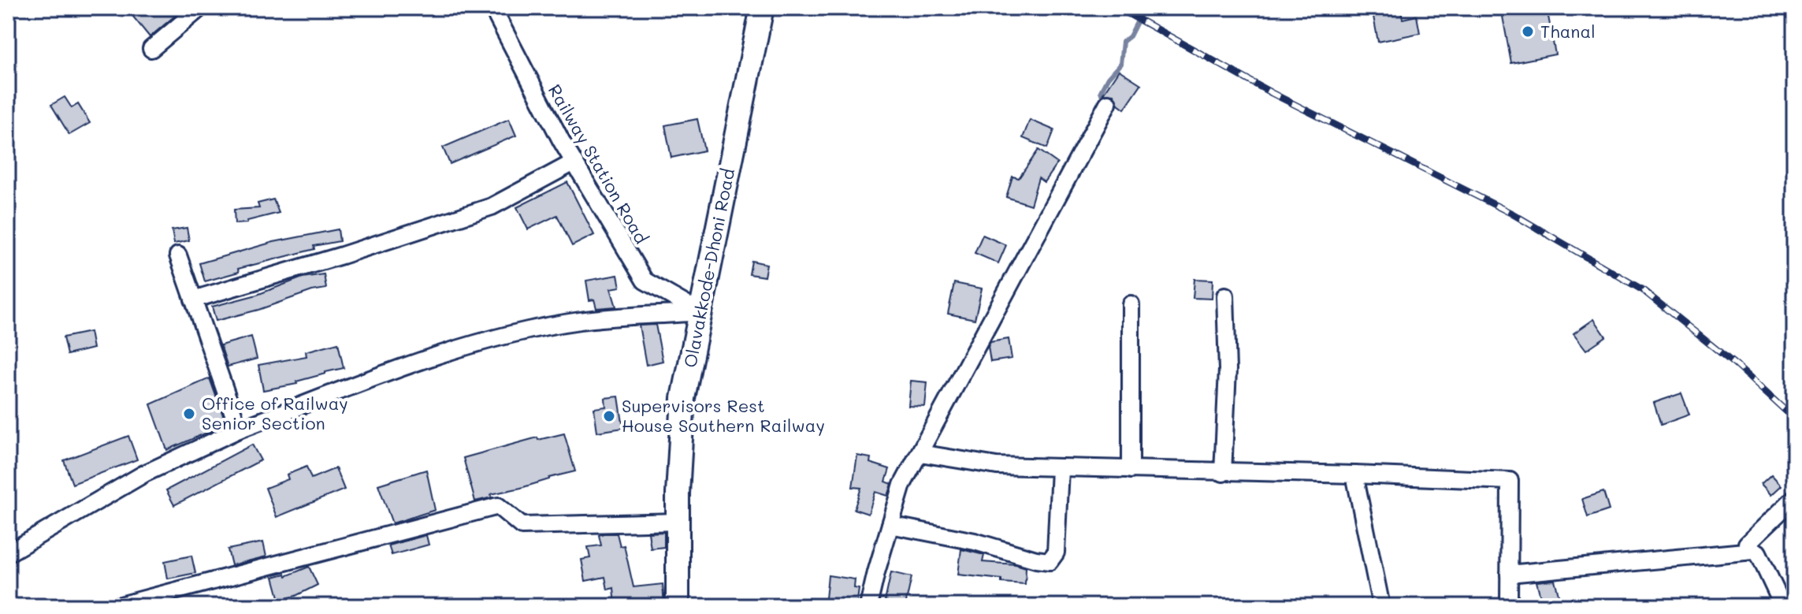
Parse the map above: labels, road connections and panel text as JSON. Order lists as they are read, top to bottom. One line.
{"streets":{"main road":["Olavakkode-Dhoni Road"],"street":["Railway Station Road"]},"crossings":[["Railway Station Road","Olavakkode-Dhoni Road"]],"places":["Thanal","Office of Railway Senior Section","Supervisors Rest House Southern Railway"]}
